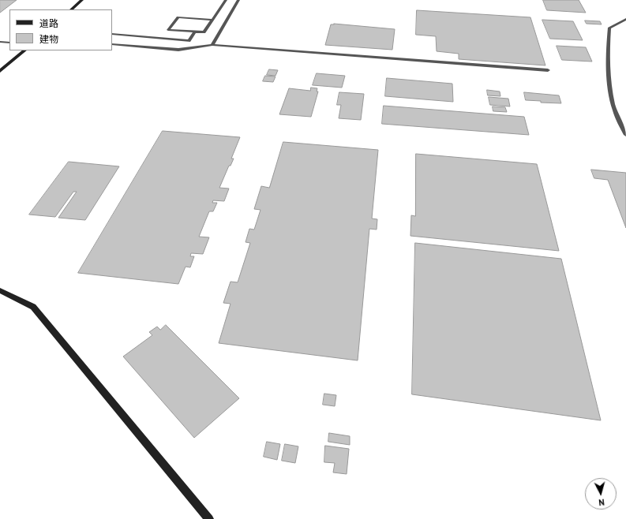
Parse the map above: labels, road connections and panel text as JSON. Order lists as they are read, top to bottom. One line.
{"legend":["道路","建物"],"north":"bottom"}
